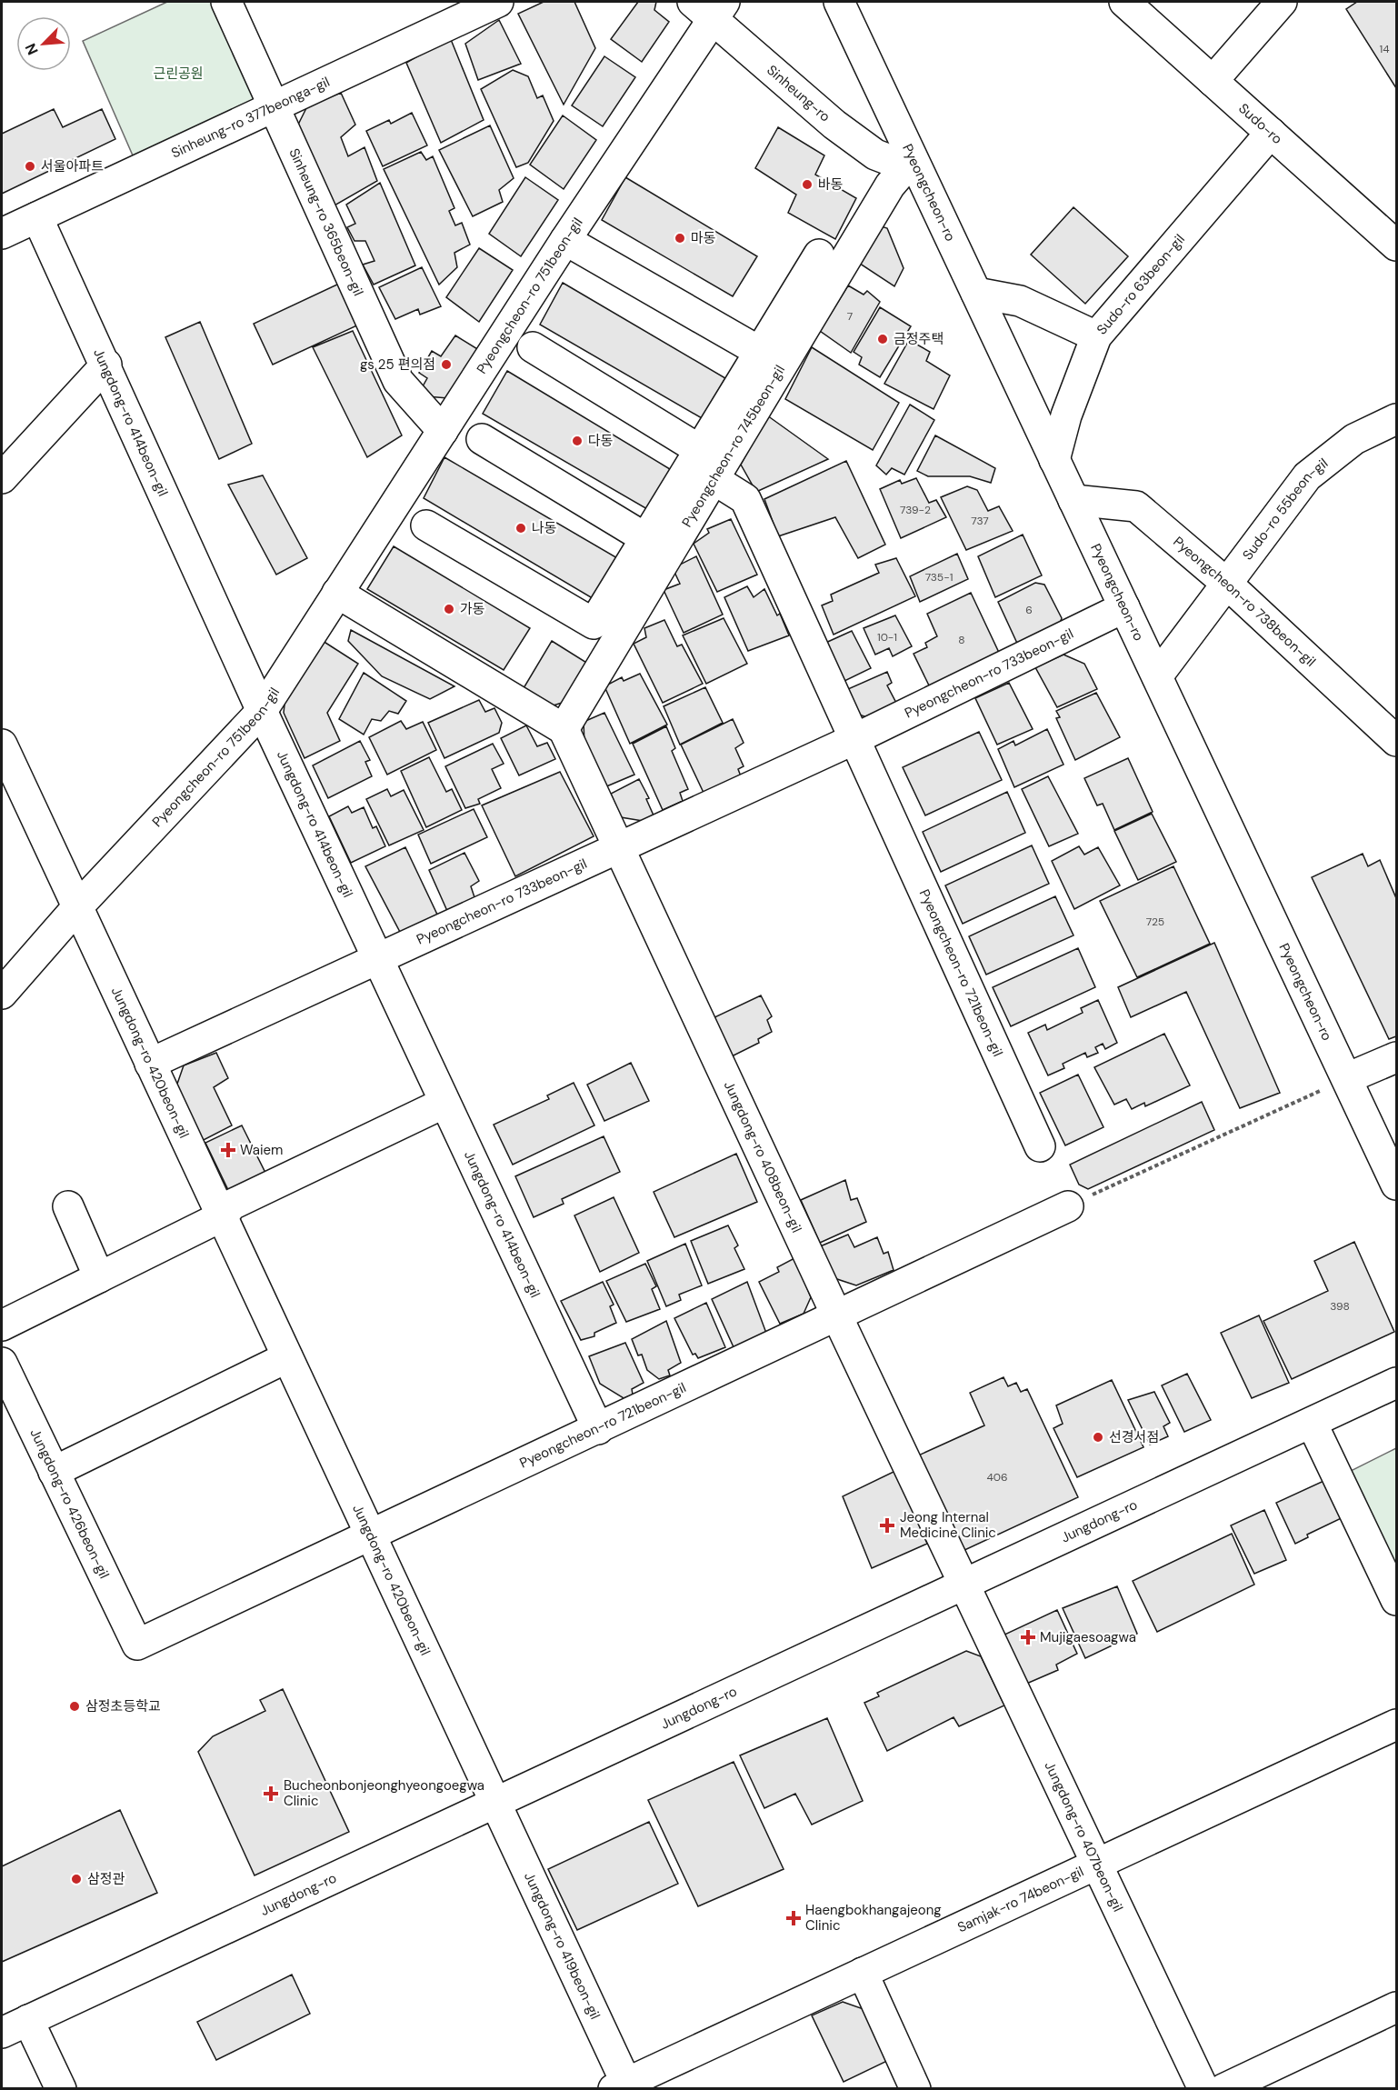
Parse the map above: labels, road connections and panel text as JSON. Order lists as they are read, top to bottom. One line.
{"streets":{"street":["Sinheung-ro","Sinheung-ro 377beonga-gil","Sudo-ro","Pyeongcheon-ro","Sinheung-ro 365beon-gil","Sudo-ro 63beon-gil","Pyeongcheon-ro 751beon-gil","Jungdong-ro 414beon-gil","Pyeongcheon-ro 745beon-gil","Sudo-ro 55beon-gil","Pyeongcheon-ro 738beon-gil","Pyeongcheon-ro 733beon-gil","Pyeongcheon-ro 721beon-gil","Jungdong-ro 420beon-gil","Jungdong-ro 408beon-gil","Jungdong-ro 426beon-gil","Jungdong-ro","Jungdong-ro 407beon-gil","Samjak-ro 74beon-gil","Jungdong-ro 419beon-gil"]},"crossings":[["Sinheung-ro","Pyeongcheon-ro"],["Sinheung-ro","Pyeongcheon-ro 751beon-gil"],["Sinheung-ro","Pyeongcheon-ro 745beon-gil"],["Sinheung-ro 377beonga-gil","Sinheung-ro 365beon-gil"],["Sinheung-ro 377beonga-gil","Jungdong-ro 414beon-gil"],["Sudo-ro","Sudo-ro 63beon-gil"],["Pyeongcheon-ro","Sudo-ro 63beon-gil"],["Pyeongcheon-ro","Pyeongcheon-ro 745beon-gil"],["Pyeongcheon-ro","Sudo-ro 55beon-gil"],["Pyeongcheon-ro","Pyeongcheon-ro 738beon-gil"],["Pyeongcheon-ro","Pyeongcheon-ro 733beon-gil"],["Sinheung-ro 365beon-gil","Pyeongcheon-ro 751beon-gil"],["Pyeongcheon-ro 751beon-gil","Jungdong-ro 414beon-gil"],["Pyeongcheon-ro 751beon-gil","Jungdong-ro 420beon-gil"],["Jungdong-ro 414beon-gil","Pyeongcheon-ro 733beon-gil"],["Jungdong-ro 414beon-gil","Pyeongcheon-ro 721beon-gil"],["Pyeongcheon-ro 745beon-gil","Jungdong-ro 408beon-gil"],["Sudo-ro 55beon-gil","Pyeongcheon-ro 738beon-gil"],["Pyeongcheon-ro 733beon-gil","Pyeongcheon-ro 721beon-gil"],["Pyeongcheon-ro 733beon-gil","Jungdong-ro 420beon-gil"],["Pyeongcheon-ro 733beon-gil","Jungdong-ro 408beon-gil"],["Pyeongcheon-ro 721beon-gil","Jungdong-ro 420beon-gil"],["Pyeongcheon-ro 721beon-gil","Jungdong-ro 408beon-gil"],["Pyeongcheon-ro 721beon-gil","Jungdong-ro 426beon-gil"],["Jungdong-ro 420beon-gil","Jungdong-ro"],["Jungdong-ro 420beon-gil","Jungdong-ro 419beon-gil"],["Jungdong-ro 408beon-gil","Jungdong-ro"],["Jungdong-ro 408beon-gil","Jungdong-ro 407beon-gil"],["Jungdong-ro","Jungdong-ro 407beon-gil"],["Jungdong-ro","Jungdong-ro 419beon-gil"],["Jungdong-ro 407beon-gil","Samjak-ro 74beon-gil"],["Samjak-ro 74beon-gil","Jungdong-ro 419beon-gil"]],"parks":["근린공원"],"places":{"other":["서울아파트","바동","마동","금정주택","gs 25 편의점","다동","나동","가동","선경서점","삼정초등학교","삼정관"],"health":["Waiem","Jeong Internal Medicine Clinic","Mujigaesoagwa","Bucheonbonjeonghyeongoegwa Clinic","Haengbokhangajeong Clinic"]},"house_numbers":["14","7","739-2","737","735-1","6","10-1","8","725","398","406"],"north":"bottom left"}
